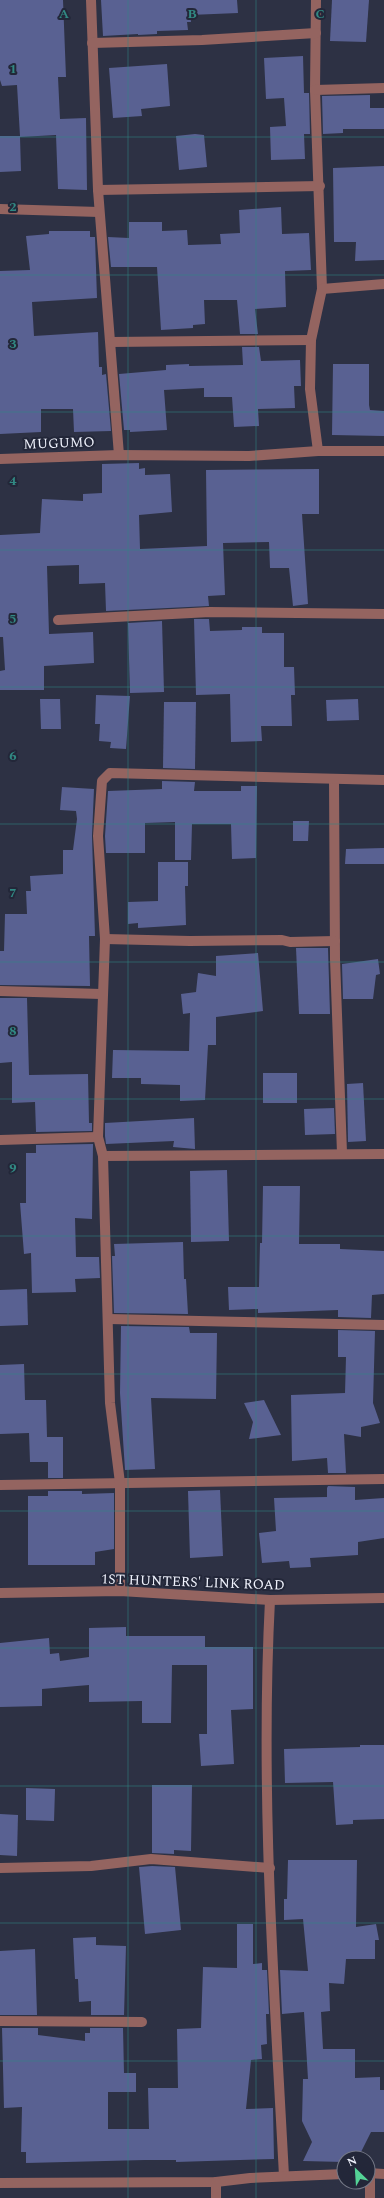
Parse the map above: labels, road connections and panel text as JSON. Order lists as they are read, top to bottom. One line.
{"streets":{"street":["MUGUMO","1ST HUNTERS' LINK ROAD"]},"north":"top left","grid":{"columns":["A","B","C"],"rows":["1","2","3","4","5","6","7","8","9"]}}
